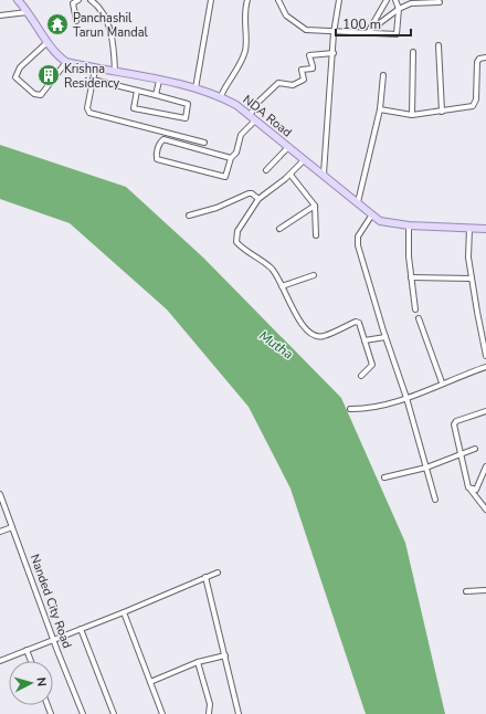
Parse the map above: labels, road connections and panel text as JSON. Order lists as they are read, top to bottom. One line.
{"streets":{"main road":["NDA Road"],"street":["Nanded City Road"]},"water":["Mutha"],"places":{"temple":["Panchashil Tarun Mandal"],"building":["Krishna Residency"]},"scale_bar":"100 m","north":"right"}
